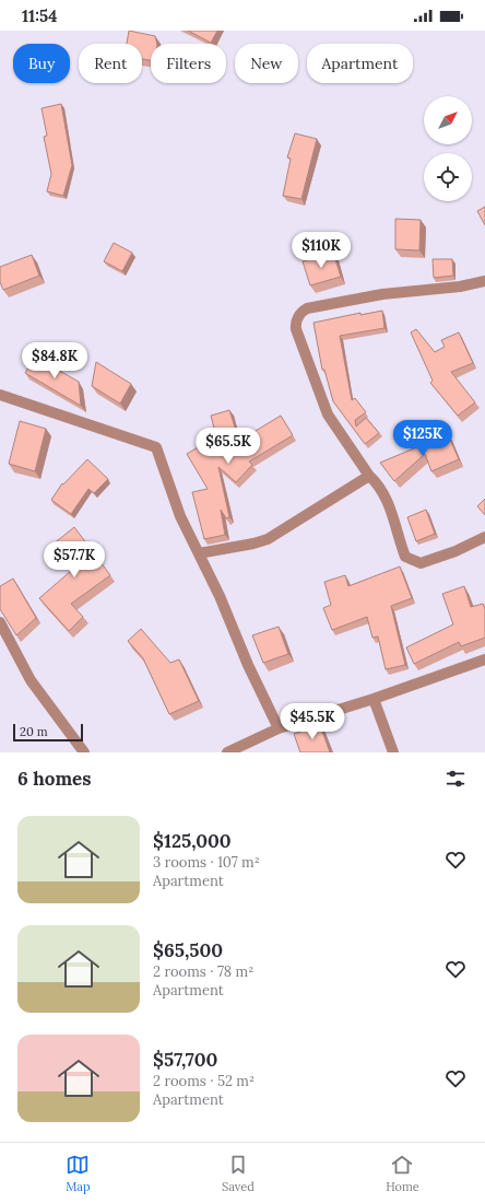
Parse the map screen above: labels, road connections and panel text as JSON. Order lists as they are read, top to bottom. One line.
{"scale_bar":"20 m","north":"top right","page":{"status":"11:54","chip":["Buy","Rent","Filters","New","Apartment"],"price":["$110K","$84.8K","$125K","$65.5K","$57.7K","$45.5K"],"scale":"20 m","heading":"6 homes","list":[{"name":"$125,000","note":"3 rooms · 107 m² · Apartment"},{"name":"$65,500","note":"2 rooms · 78 m² · Apartment"},{"name":"$57,700","note":"2 rooms · 52 m² · Apartment"}],"tabs":["Map","Saved","Home"]}}
